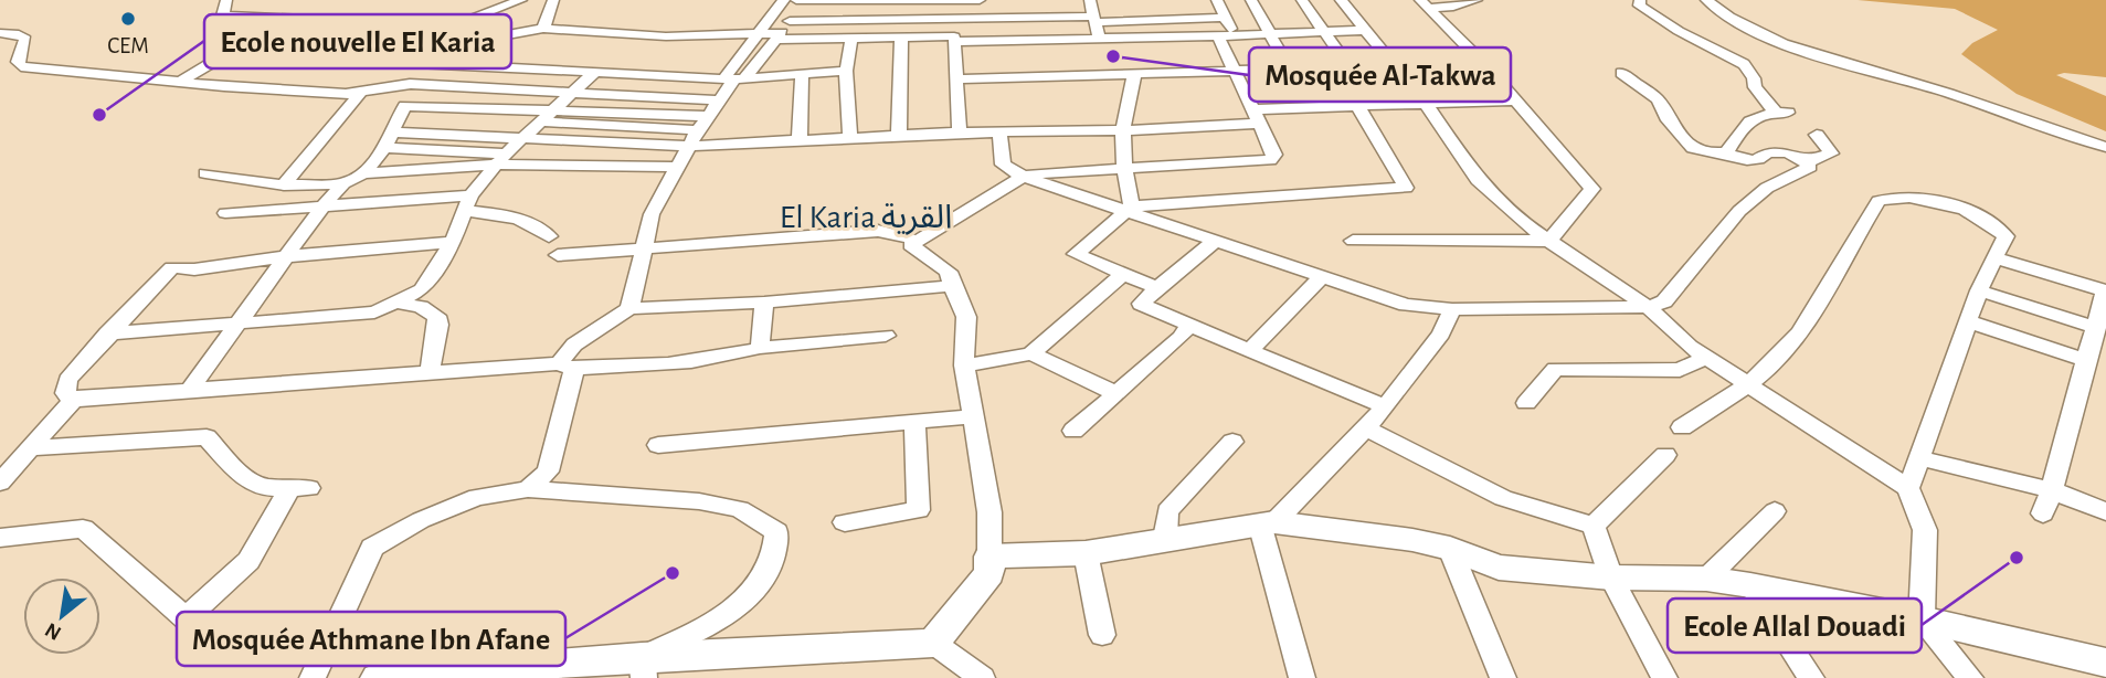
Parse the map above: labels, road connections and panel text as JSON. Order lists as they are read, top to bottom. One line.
{"districts":["El Karia القرية"],"places":["CEM","Mosquée Al-Takwa","Ecole nouvelle El Karia","Ecole Allal Douadi","Mosquée Athmane Ibn Afane"],"north":"bottom left"}
